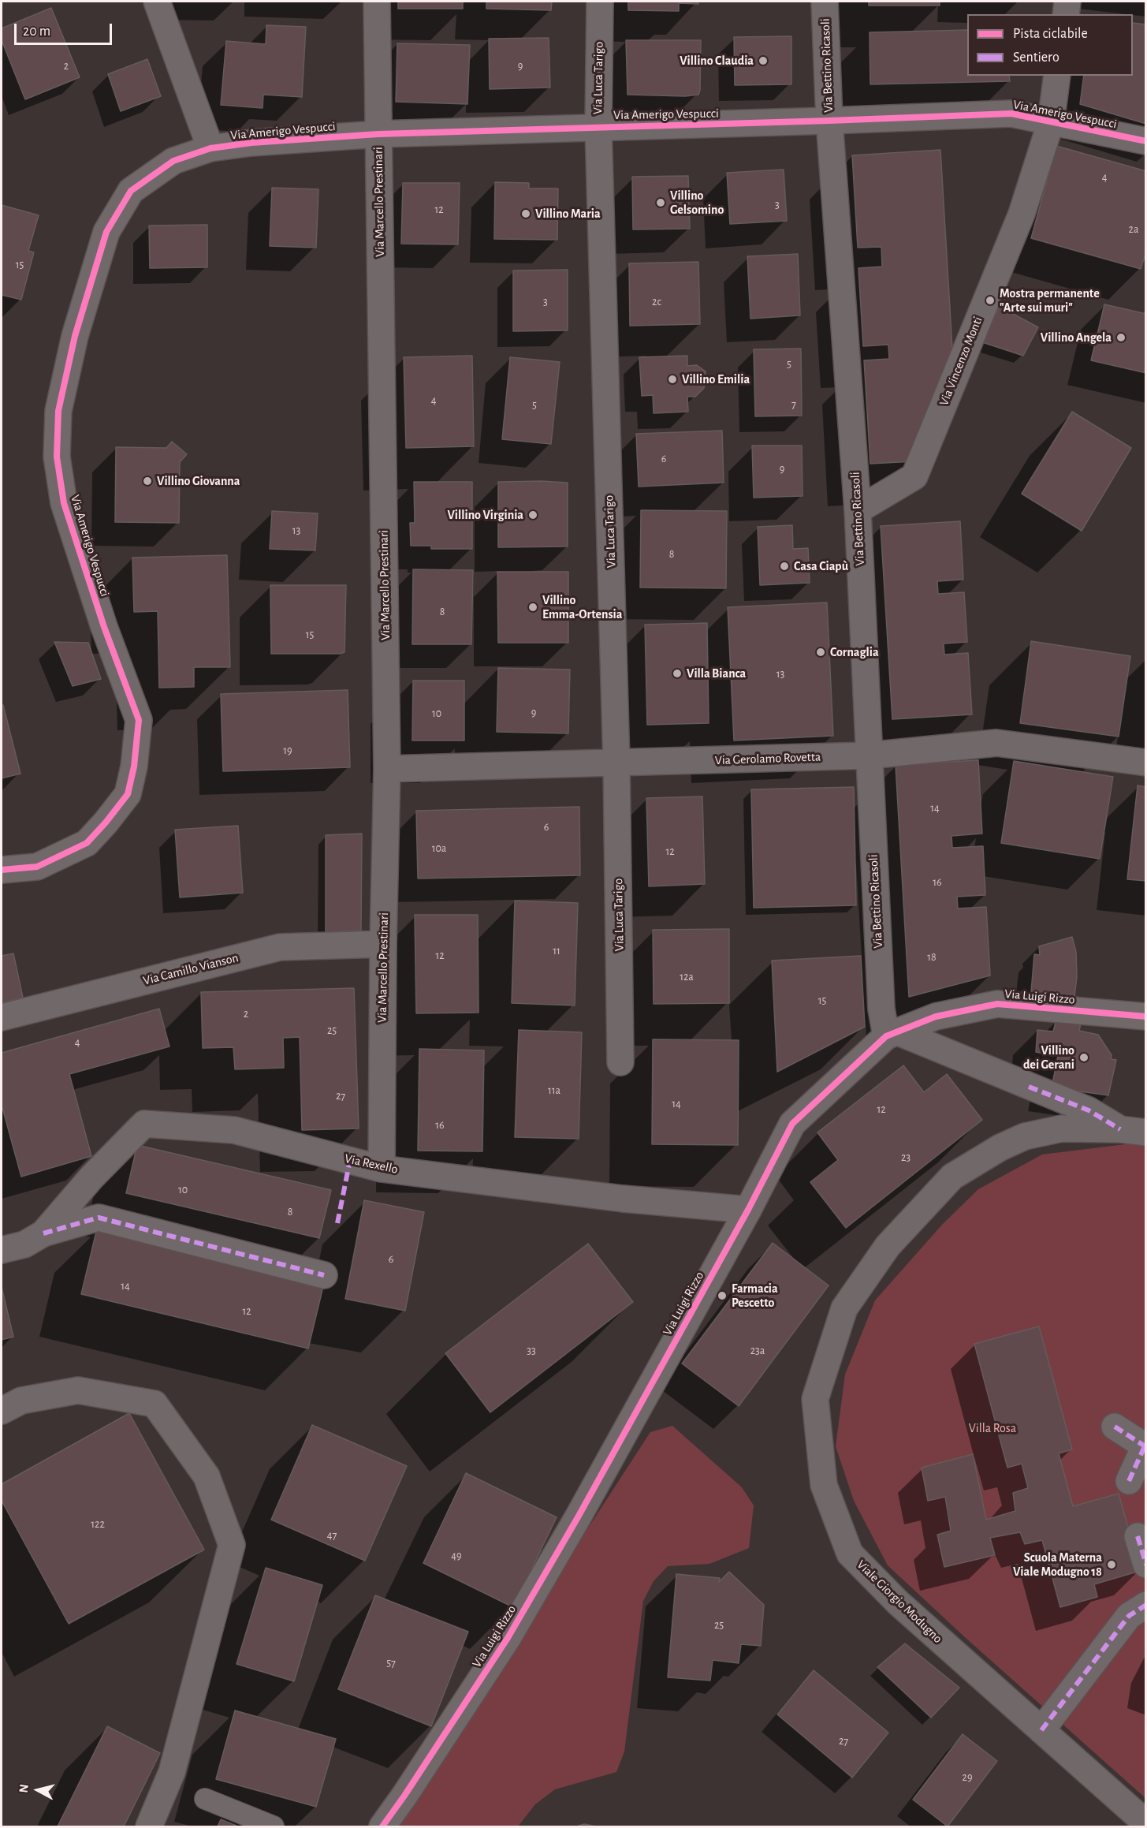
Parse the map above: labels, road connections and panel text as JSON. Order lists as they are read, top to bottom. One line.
{"streets":{"street":["Via Bettino Ricasoli","Via Luca Tarigo","Via Amerigo Vespucci","Via Marcello Prestinari","Via Vincenzo Monti","Via Gerolamo Rovetta","Via Camillo Vianson","Via Luigi Rizzo","Via Rexello","Viale Giorgio Modugno"]},"crossings":[["Via Bettino Ricasoli","Via Amerigo Vespucci"],["Via Bettino Ricasoli","Via Vincenzo Monti"],["Via Bettino Ricasoli","Via Gerolamo Rovetta"],["Via Bettino Ricasoli","Via Luigi Rizzo"],["Via Luca Tarigo","Via Amerigo Vespucci"],["Via Luca Tarigo","Via Gerolamo Rovetta"],["Via Amerigo Vespucci","Via Marcello Prestinari"],["Via Amerigo Vespucci","Via Vincenzo Monti"],["Via Marcello Prestinari","Via Gerolamo Rovetta"],["Via Marcello Prestinari","Via Camillo Vianson"],["Via Marcello Prestinari","Via Rexello"],["Via Luigi Rizzo","Via Rexello"]],"parks":["Villa Rosa"],"places":["Villino Claudia","Villino Gelsomino","Villino Maria","Mostra permanente \"Arte sui muri\"","Villino Angela","Villino Emilia","Villino Giovanna","Villino Virginia","Casa Ciapù","Villino Emma-Ortensia","Cornaglia","Villa Bianca","Villino dei Gerani","Farmacia Pescetto","Scuola Materna Viale Modugno 18"],"house_numbers":["2","9","4","3","12","2a","15","3","2c","5","4","7","5","6","9","13","8","8","15","13","9","10","19","14","6","10a","12","16","11","12","18","12a","15","2","25","4","11a","27","14","12","16","23","10","8","6","14","12","33","23a","122","47","49","25","57","27","29"],"legend":["Pista ciclabile","Sentiero"],"scale_bar":"20 m","north":"left"}
